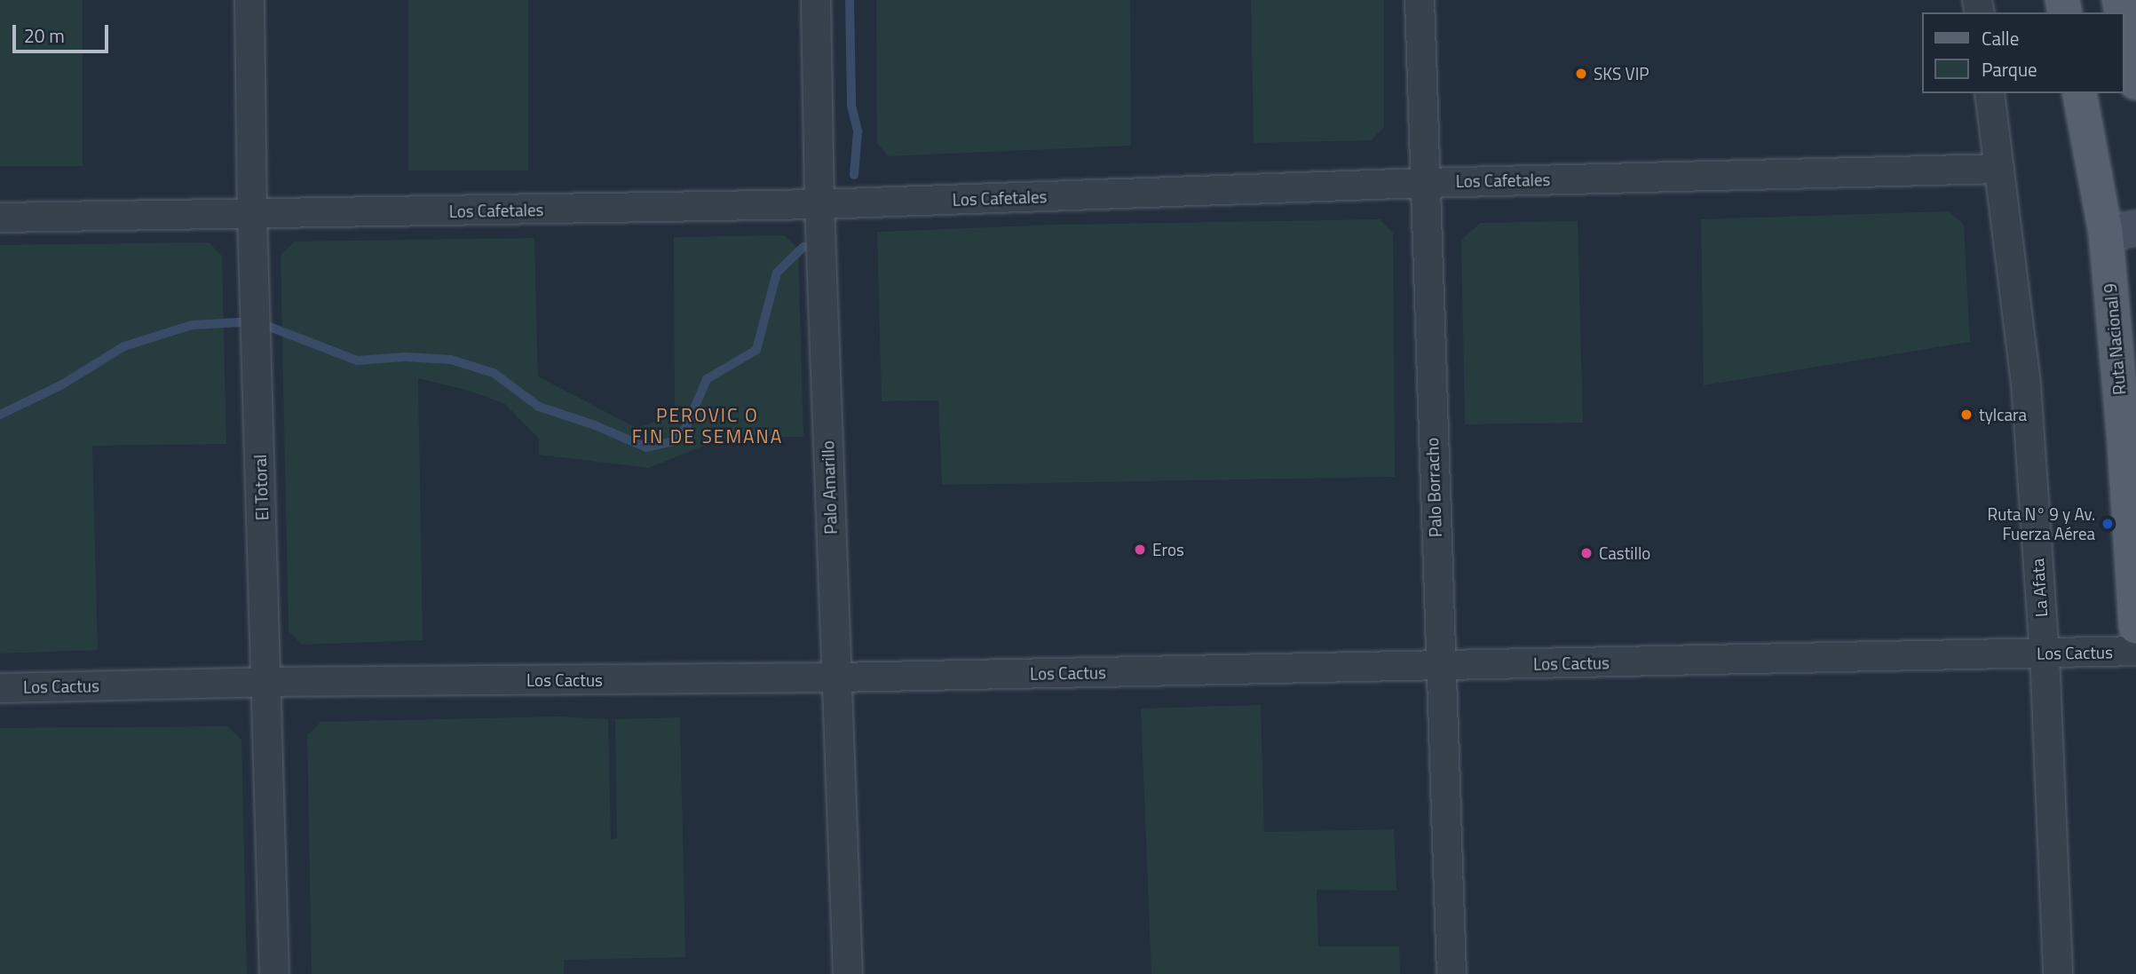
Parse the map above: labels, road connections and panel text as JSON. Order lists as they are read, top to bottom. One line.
{"streets":{"main road":["Ruta Nacional 9"],"street":["Los Cafetales","El Totoral","Palo Amarillo","Palo Borracho","La Afata","Los Cactus"]},"crossings":[["Los Cafetales","El Totoral"],["Los Cafetales","Palo Amarillo"],["Los Cafetales","Palo Borracho"],["Los Cafetales","La Afata"],["El Totoral","Los Cactus"],["Palo Amarillo","Los Cactus"],["Palo Borracho","Los Cactus"],["La Afata","Los Cactus"]],"districts":["PEROVIC O FIN DE SEMANA"],"places":["SKS VIP","tylcara","Ruta N° 9 y Av. Fuerza Aérea","Eros","Castillo"],"legend":["Calle","Parque"],"scale_bar":"20 m"}
